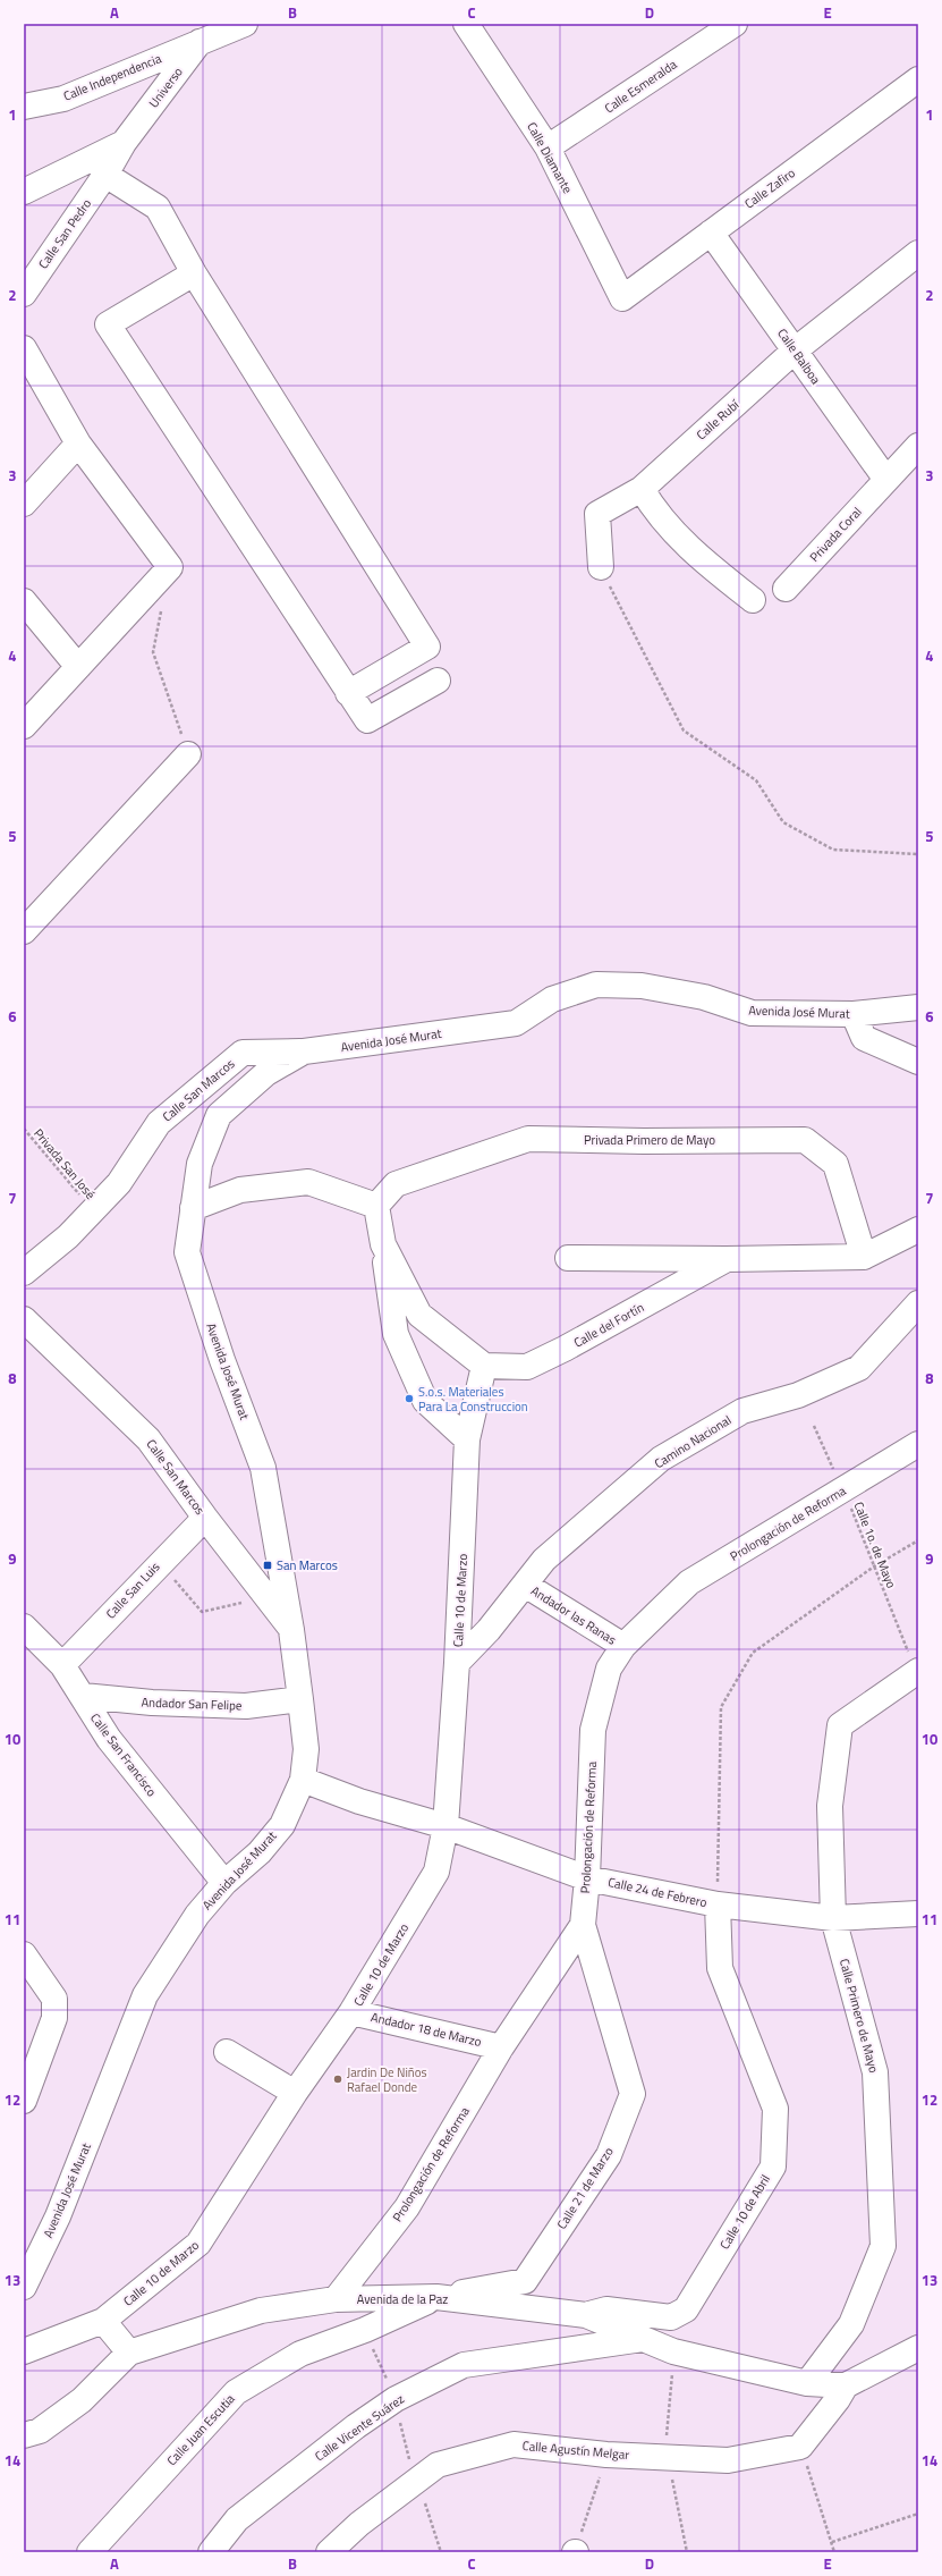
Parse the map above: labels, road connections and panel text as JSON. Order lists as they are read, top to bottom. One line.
{"streets":{"street":["Calle Independencia","Calle Esmeralda","Universo","Calle Diamante","Calle Zafiro","Calle San Pedro","Calle Balboa","Calle Rubí","Privada Coral","Avenida José Murat","Calle San Marcos","Privada Primero de Mayo","Calle del Fortín","Camino Nacional","Prolongación de Reforma","Calle San Luis","Calle 10 de Marzo","Andador las Ranas","Andador San Felipe","Calle San Francisco","Calle 24 de Febrero","Calle Primero de Mayo","Andador 18 de Marzo","Calle 21 de Marzo","Calle 10 de Abril","Avenida de la Paz","Calle Vicente Suárez","Calle Juan Escutia","Calle Agustín Melgar"],"path":["Privada San José","Calle 1o. de Mayo"]},"crossings":[["Calle Independencia","Universo"],["Calle Esmeralda","Calle Diamante"],["Universo","Calle San Pedro"],["Calle Diamante","Calle Zafiro"],["Calle Zafiro","Calle Balboa"],["Calle Balboa","Calle Rubí"],["Calle Balboa","Privada Coral"],["Avenida José Murat","Calle San Marcos"],["Avenida José Murat","Andador San Felipe"],["Avenida José Murat","Calle San Francisco"],["Avenida José Murat","Calle 24 de Febrero"],["Calle San Marcos","Privada San José"],["Calle San Marcos","Calle San Luis"],["Privada Primero de Mayo","Calle del Fortín"],["Calle del Fortín","Calle 10 de Marzo"],["Camino Nacional","Calle 10 de Marzo"],["Camino Nacional","Andador las Ranas"],["Prolongación de Reforma","Calle 1o. de Mayo"],["Prolongación de Reforma","Andador las Ranas"],["Prolongación de Reforma","Calle 24 de Febrero"],["Prolongación de Reforma","Andador 18 de Marzo"],["Prolongación de Reforma","Calle 21 de Marzo"],["Prolongación de Reforma","Avenida de la Paz"],["Calle 1o. de Mayo","Calle Primero de Mayo"],["Calle San Luis","Calle San Francisco"],["Calle 10 de Marzo","Calle 24 de Febrero"],["Calle 10 de Marzo","Andador 18 de Marzo"],["Andador San Felipe","Calle San Francisco"],["Calle 24 de Febrero","Calle Primero de Mayo"],["Calle 24 de Febrero","Calle 10 de Abril"],["Calle Primero de Mayo","Avenida de la Paz"],["Calle 21 de Marzo","Avenida de la Paz"],["Calle 21 de Marzo","Calle Juan Escutia"],["Calle 10 de Abril","Avenida de la Paz"],["Avenida de la Paz","Calle Vicente Suárez"],["Avenida de la Paz","Calle Juan Escutia"]],"places":{"other":["S.o.s. Materiales Para La Construccion","Jardin De Niños Rafael Donde"],"transit":["San Marcos"]},"grid":{"columns":["A","B","C","D","E"],"rows":["1","2","3","4","5","6","7","8","9","10","11","12","13","14"]}}
